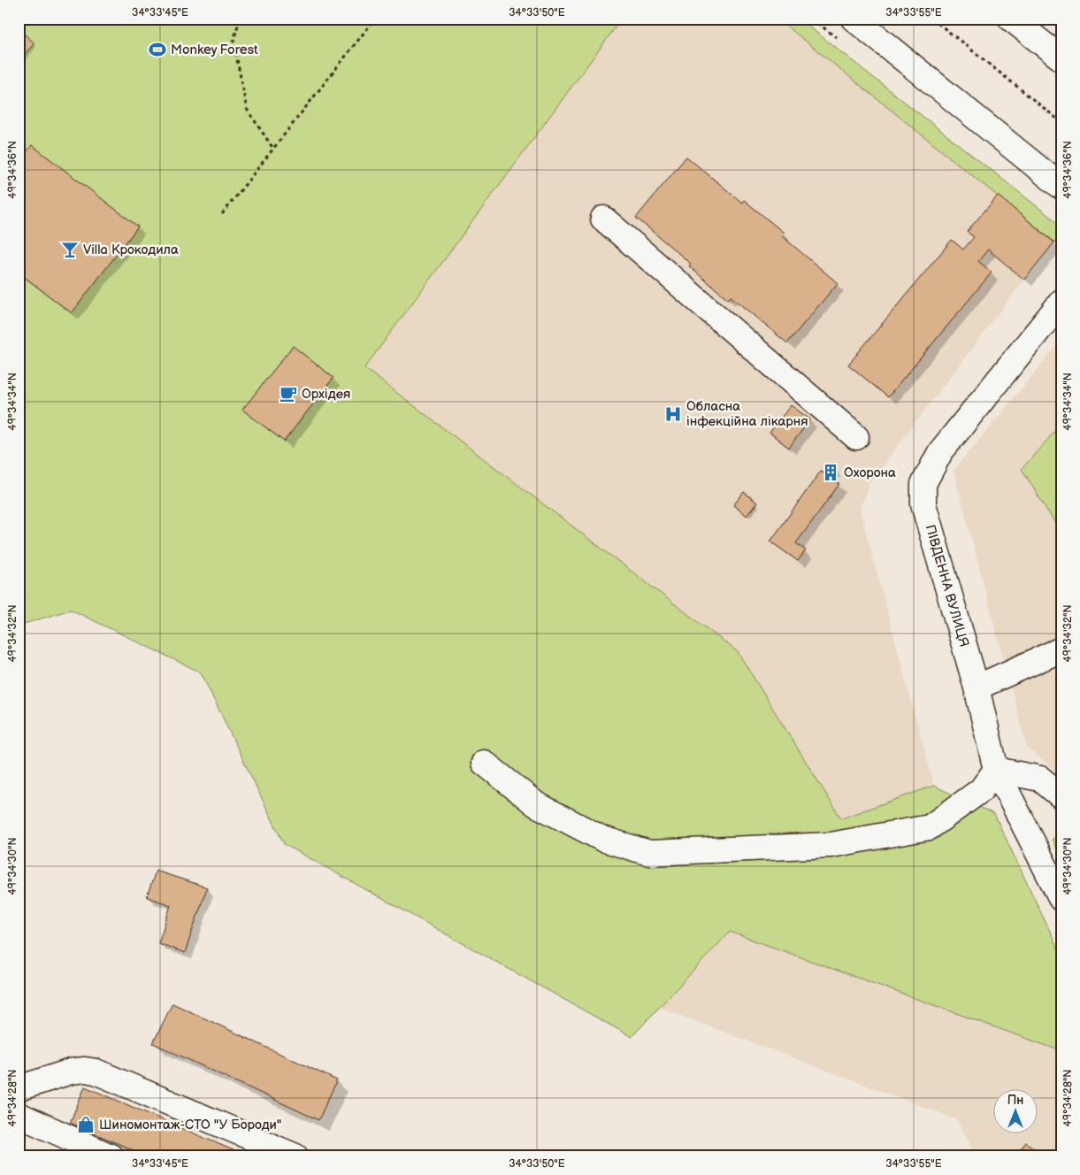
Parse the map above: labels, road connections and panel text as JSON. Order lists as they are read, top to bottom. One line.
{"streets":{"street":["ПІВДЕННА ВУЛИЦЯ"]},"places":{"sports":["Monkey Forest"],"bar":["Villa Крокодила"],"cafe":["Орхідея"],"hospital":["Обласна інфекційна лікарня"],"building":["Охорона"],"shop":["Шиномонтаж-СТО \"У Бороди\""]},"north":"top","coordinates":["34°33'45\"E","34°33'50\"E","34°33'55\"E","49°34'36\"N","49°34'34\"N","49°34'32\"N","49°34'30\"N","49°34'28\"N"]}
